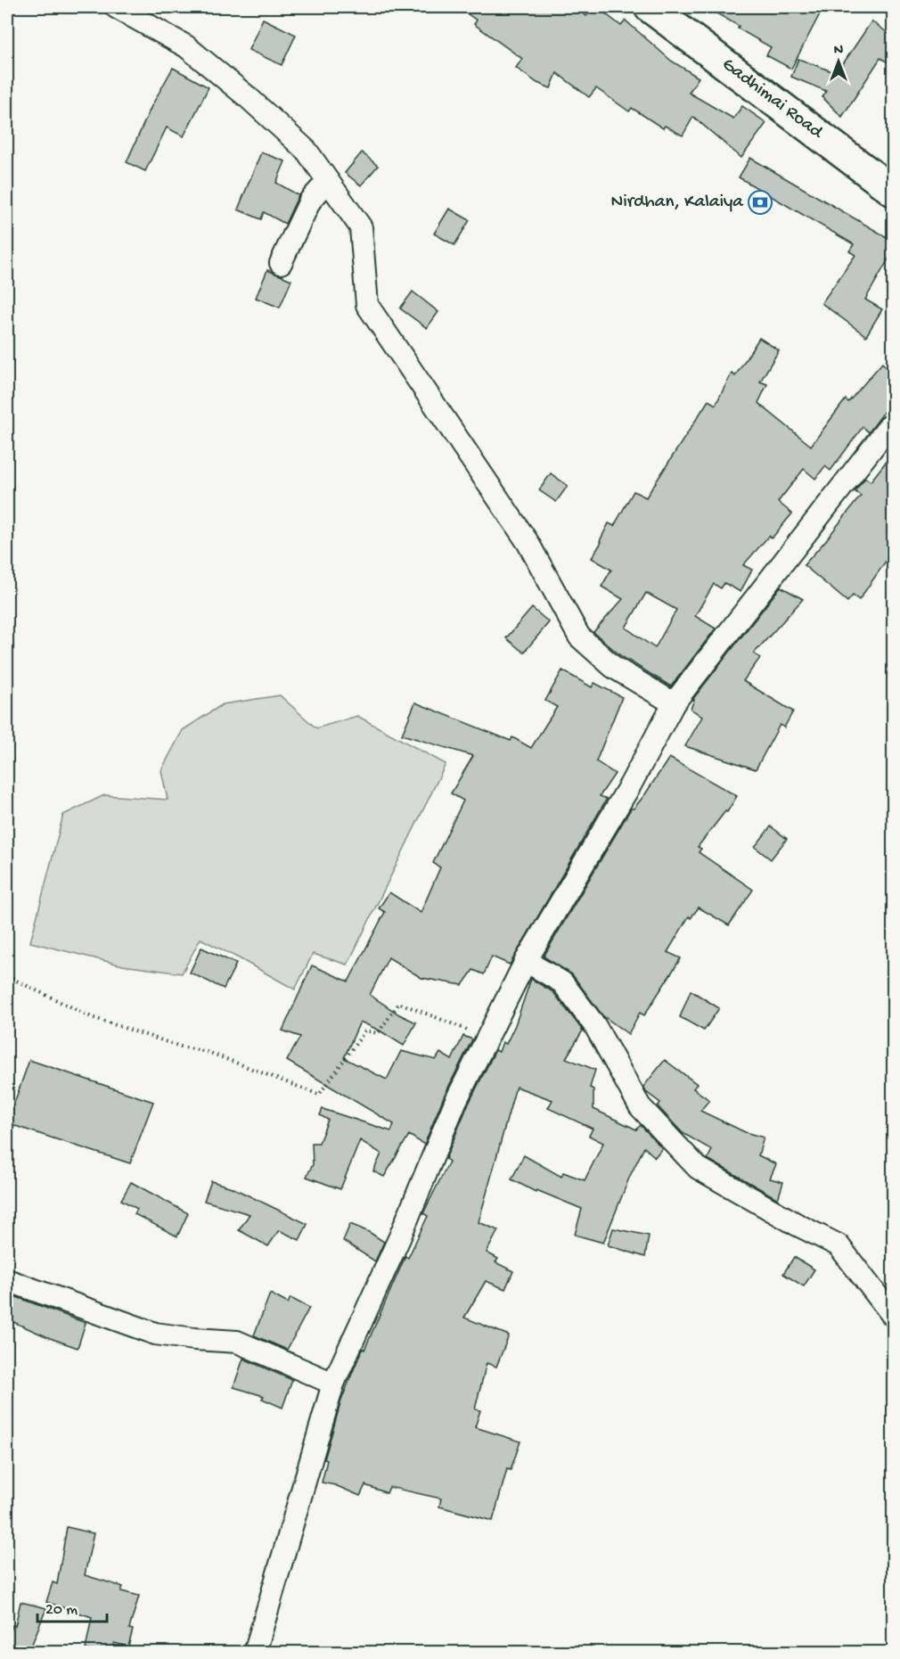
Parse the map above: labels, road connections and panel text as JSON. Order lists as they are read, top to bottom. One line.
{"streets":{"street":["Gadhimai Road"]},"places":{"bank":["Nirdhan, Kalaiya"]},"scale_bar":"20 m","north":"top"}
